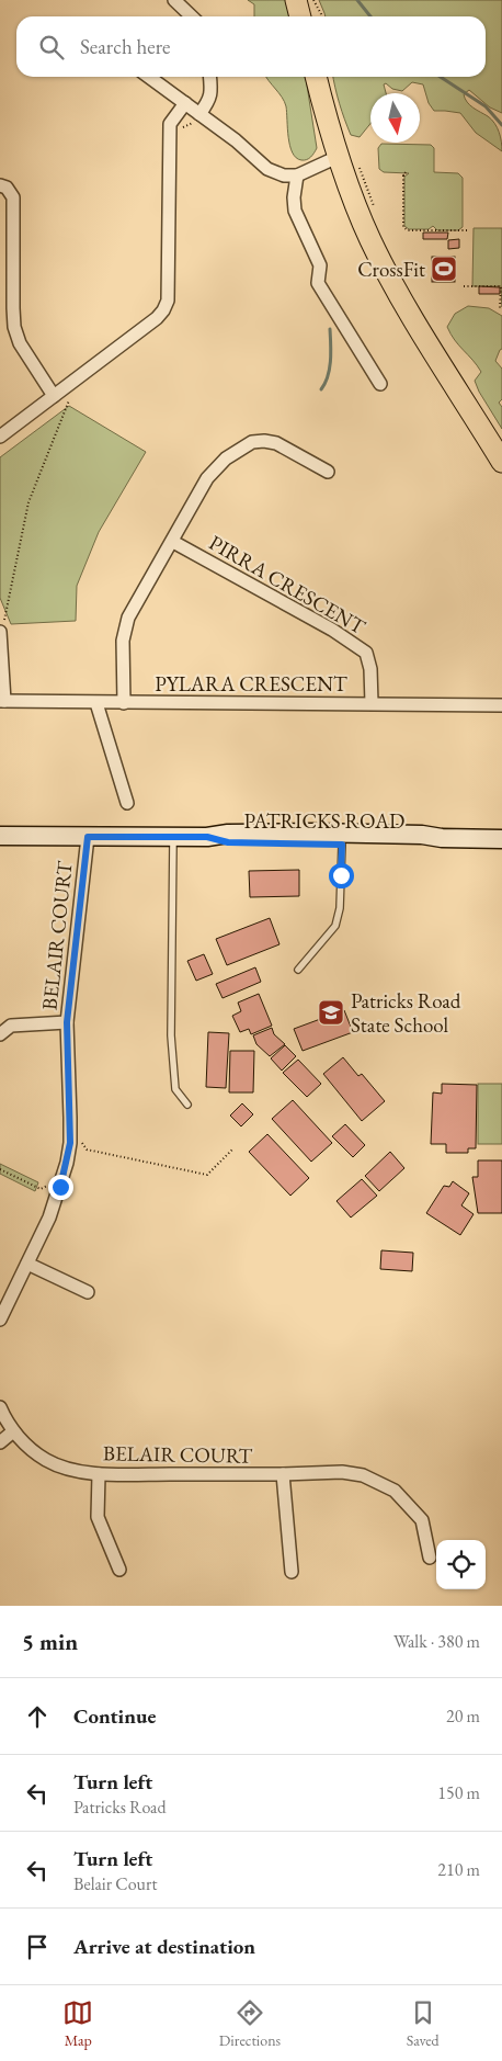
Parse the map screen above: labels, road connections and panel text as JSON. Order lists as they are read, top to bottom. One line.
{"streets":{"main road":["PATRICKS ROAD"],"street":["PIRRA CRESCENT","PYLARA CRESCENT","BELAIR COURT"]},"crossings":[["PIRRA CRESCENT","PYLARA CRESCENT"],["PATRICKS ROAD","BELAIR COURT"]],"places":{"sports":["CrossFit"],"school or university":["Patricks Road State School"]},"north":"bottom","page":{"search":"Search here","heading":["5 min","Walk · 380 m"],"list":[["Continue","20 m"],["Turn left","Patricks Road","150 m"],["Turn left","Belair Court","210 m"],"Arrive at destination"],"nav":["Map","Directions","Saved"]}}
